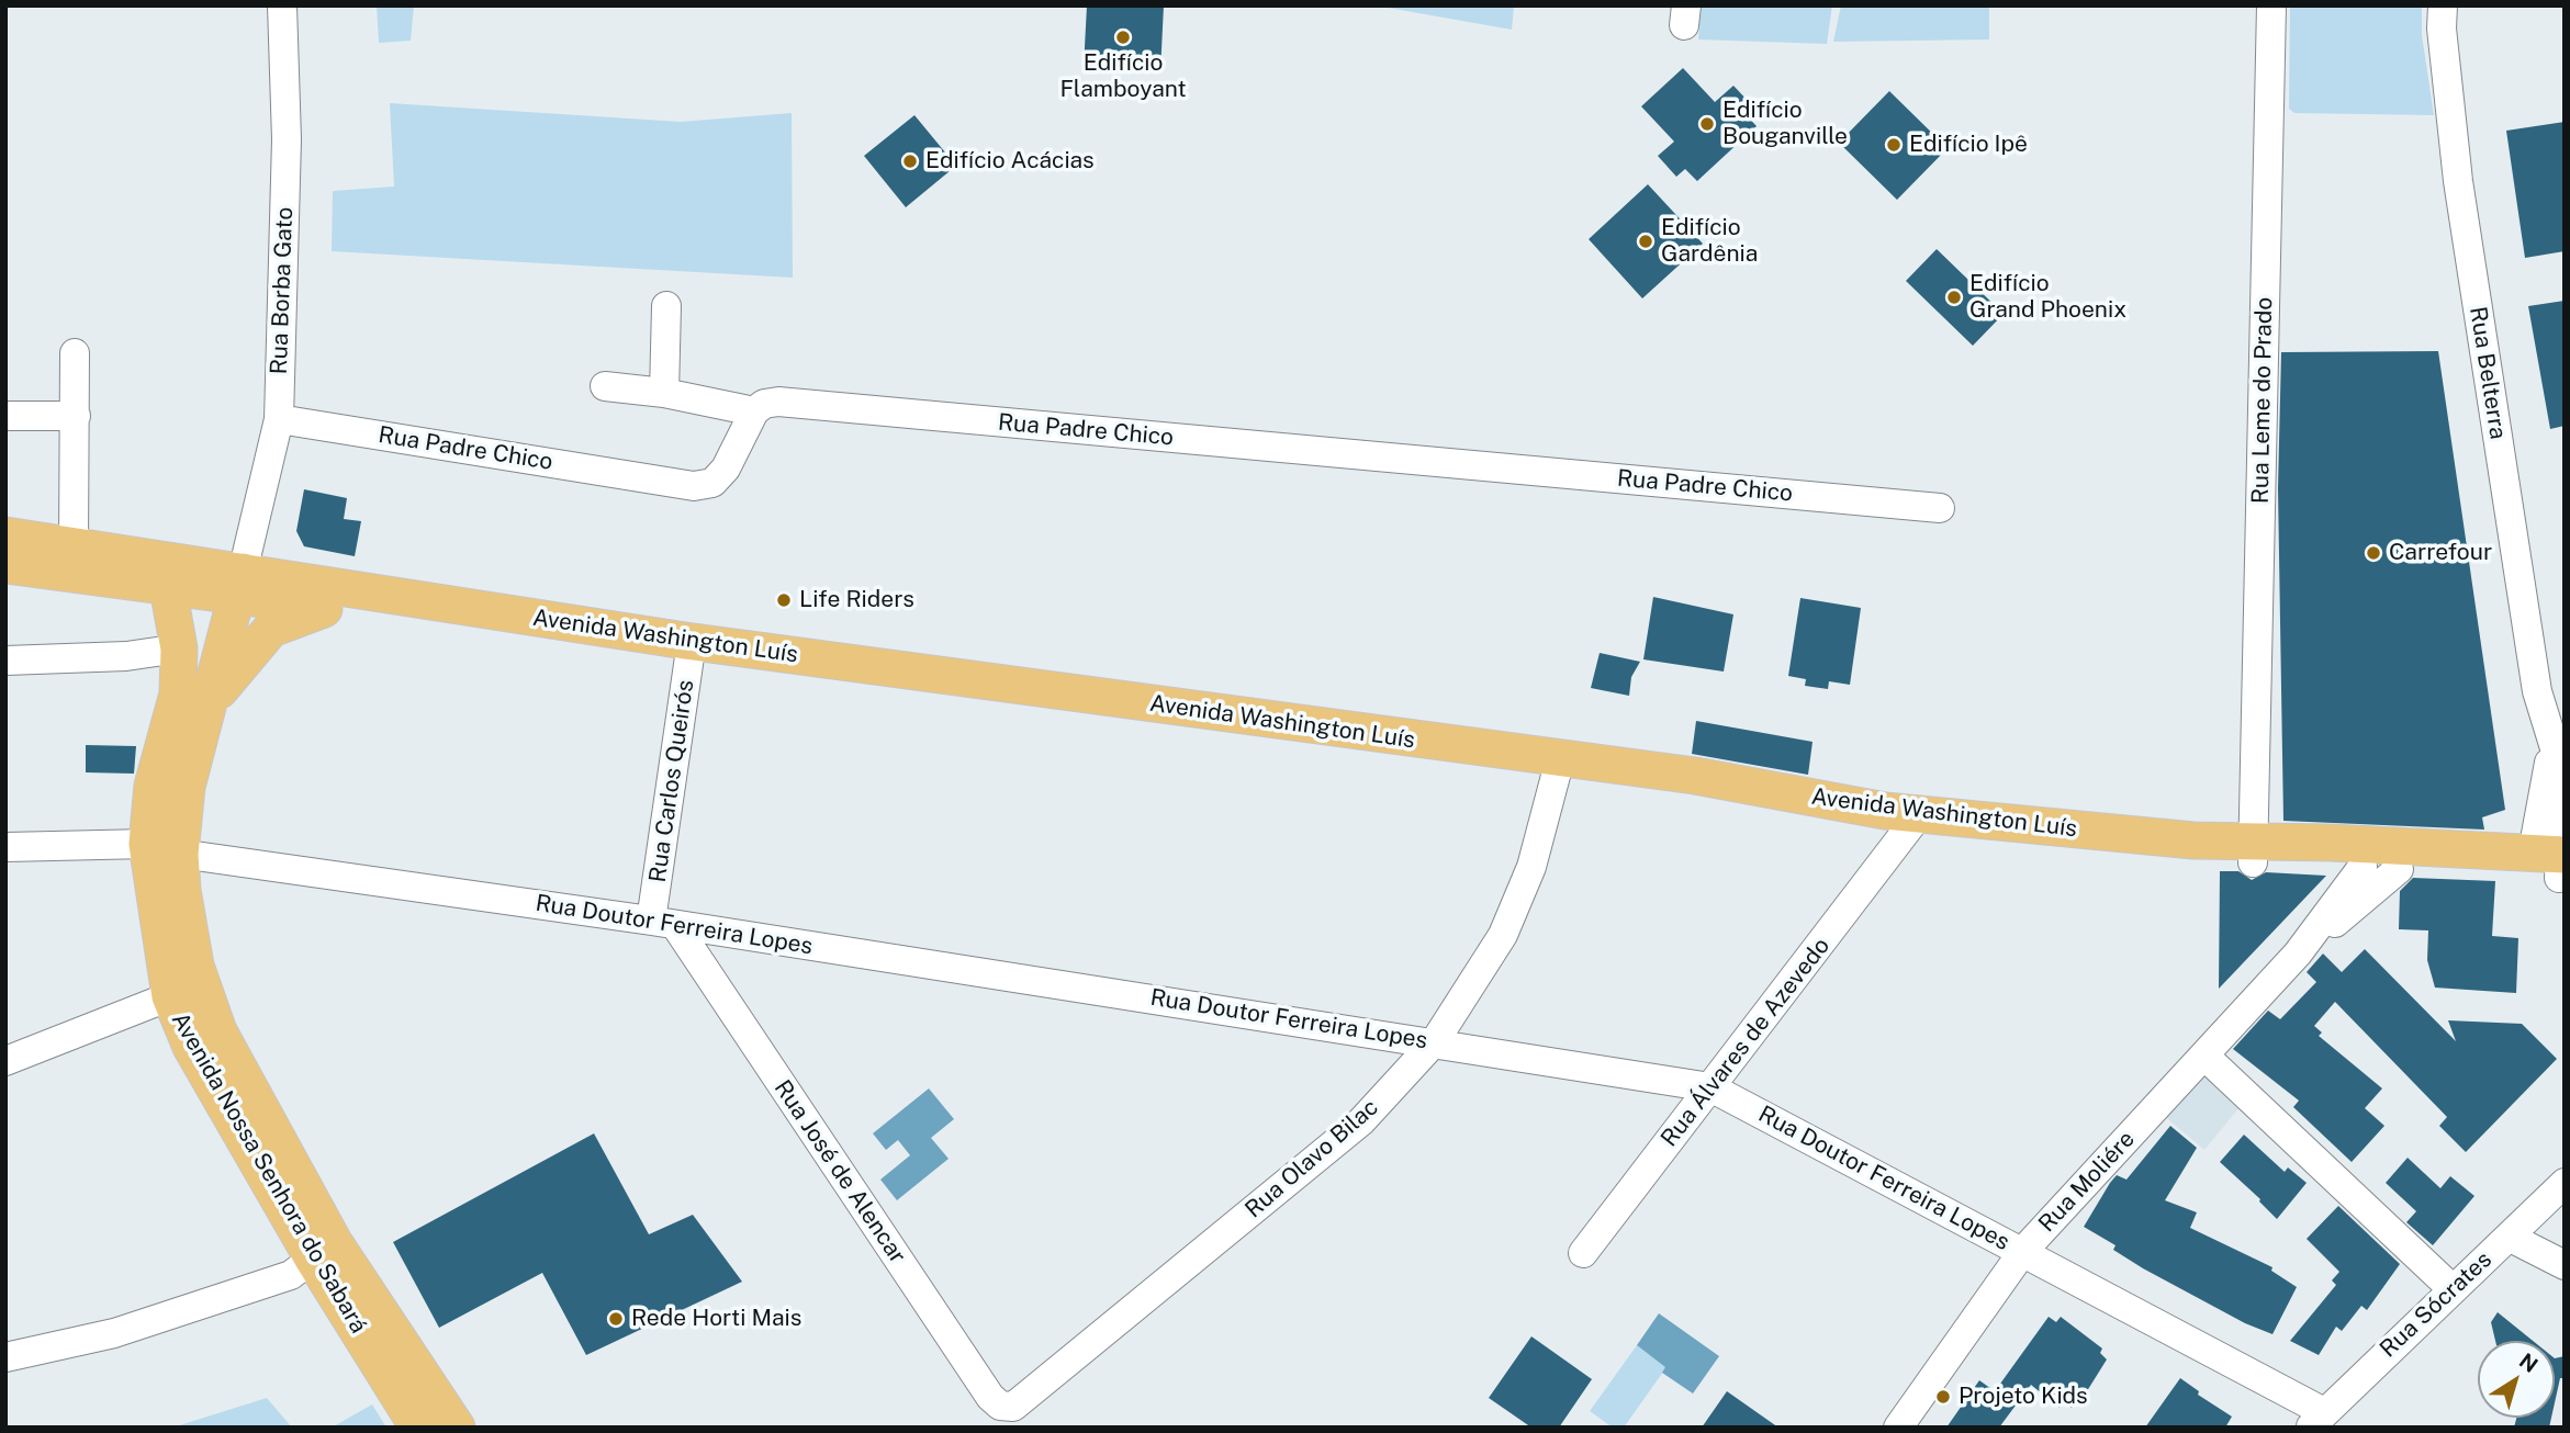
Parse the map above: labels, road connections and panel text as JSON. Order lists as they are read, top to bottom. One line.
{"streets":{"main road":["Avenida Washington Luís","Avenida Nossa Senhora do Sabará"],"street":["Rua Borba Gato","Rua Belterra","Rua Leme do Prado","Rua Padre Chico","Rua Carlos Queirós","Rua Doutor Ferreira Lopes","Rua Álvares de Azevedo","Rua Olavo Bilac","Rua José de Alencar","Rua Moliére","Rua Sócrates"]},"crossings":[["Rua Borba Gato","Rua Padre Chico"],["Rua Borba Gato","Avenida Washington Luís"],["Rua Borba Gato","Avenida Nossa Senhora do Sabará"],["Rua Belterra","Avenida Washington Luís"],["Rua Leme do Prado","Avenida Washington Luís"],["Avenida Washington Luís","Rua Carlos Queirós"],["Avenida Washington Luís","Rua Álvares de Azevedo"],["Avenida Washington Luís","Rua Olavo Bilac"],["Avenida Washington Luís","Avenida Nossa Senhora do Sabará"],["Avenida Washington Luís","Rua Moliére"],["Rua Carlos Queirós","Rua Doutor Ferreira Lopes"],["Rua Carlos Queirós","Rua José de Alencar"],["Rua Doutor Ferreira Lopes","Rua Álvares de Azevedo"],["Rua Doutor Ferreira Lopes","Rua Olavo Bilac"],["Rua Doutor Ferreira Lopes","Rua José de Alencar"],["Rua Doutor Ferreira Lopes","Avenida Nossa Senhora do Sabará"],["Rua Doutor Ferreira Lopes","Rua Moliére"],["Rua Doutor Ferreira Lopes","Rua Sócrates"],["Rua Olavo Bilac","Rua José de Alencar"]],"places":["Edifício Flamboyant","Edifício Bouganville","Edifício Ipê","Edifício Acácias","Edifício Gardênia","Edifício Grand Phoenix","Carrefour","Life Riders","Rede Horti Mais","Projeto Kids"],"north":"top right"}
